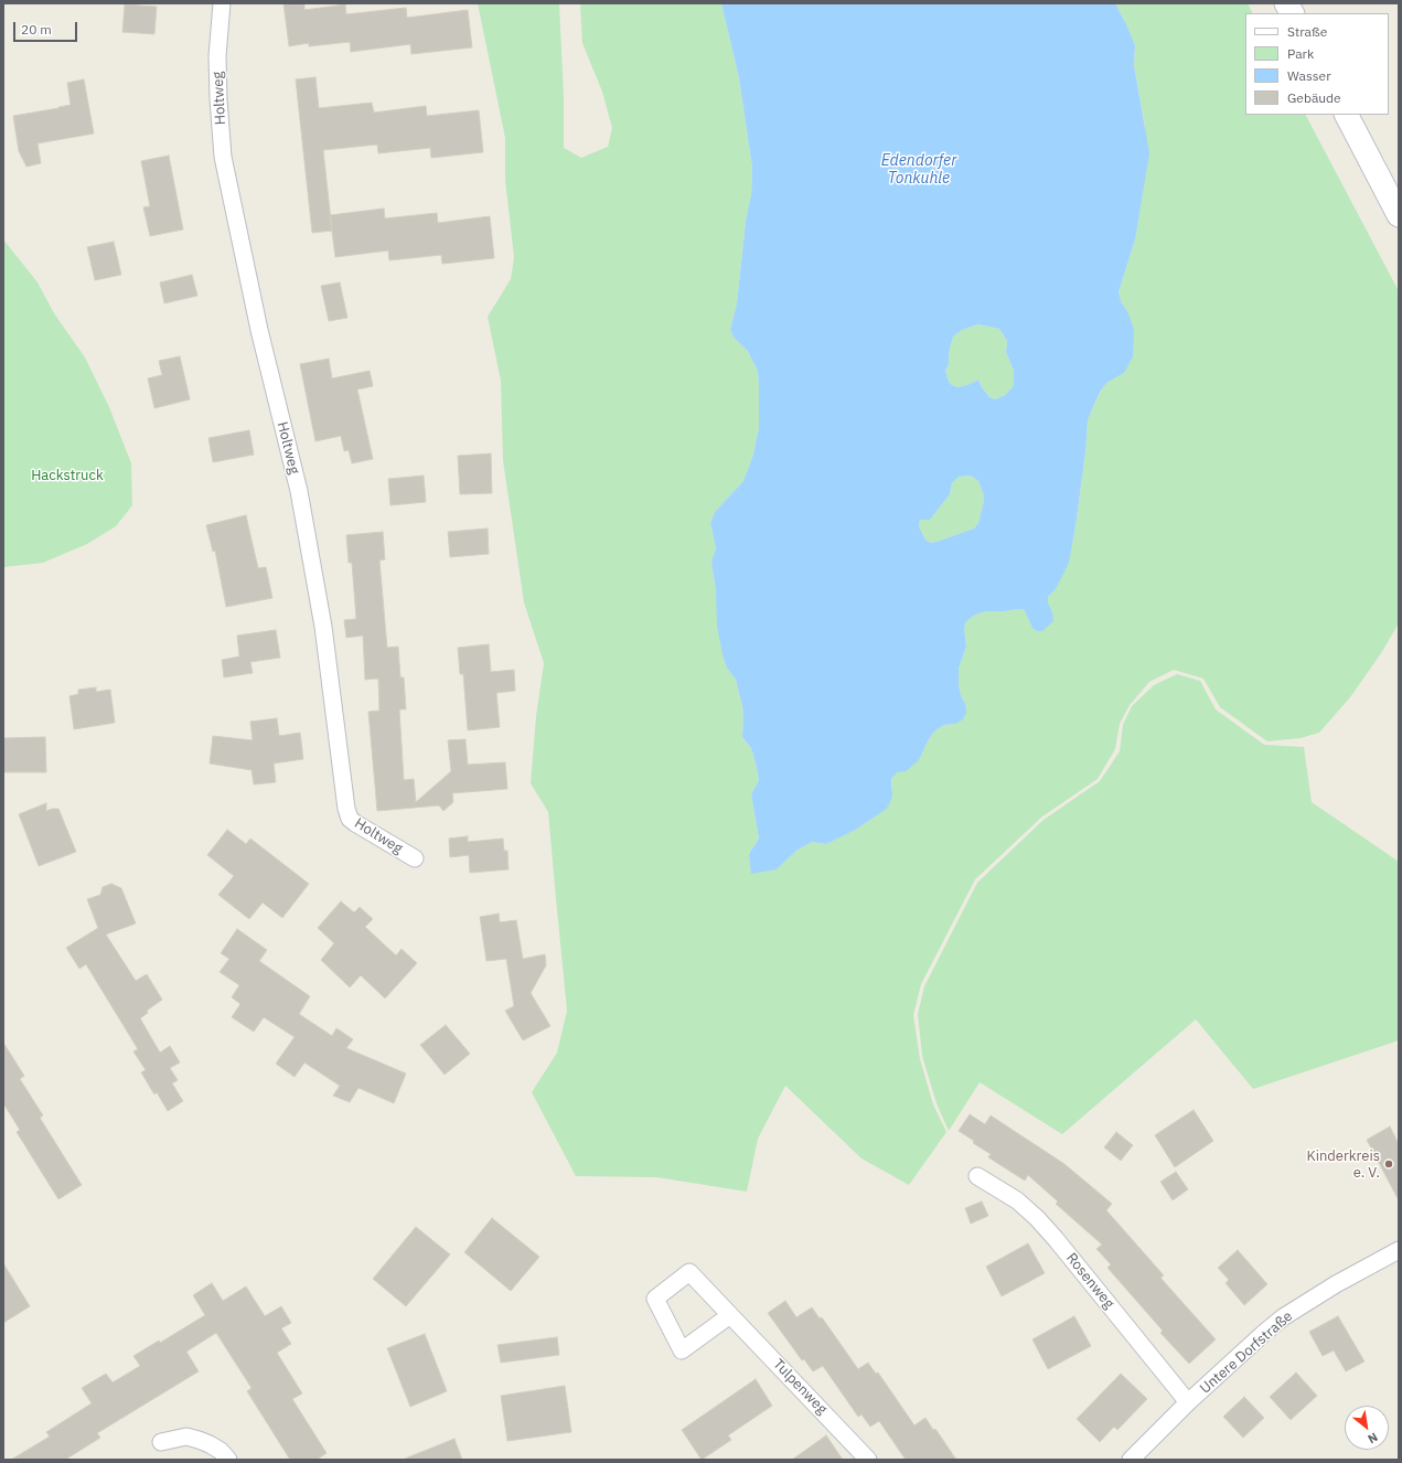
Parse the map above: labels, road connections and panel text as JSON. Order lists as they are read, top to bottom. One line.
{"streets":{"street":["Holtweg","Rosenweg","Untere Dorfstraße","Tulpenweg"]},"crossings":[["Rosenweg","Untere Dorfstraße"]],"water":["Edendorfer Tonkuhle"],"parks":["Hackstruck"],"places":["Kinderkreis e. V."],"legend":["Straße","Park","Wasser","Gebäude"],"scale_bar":"20 m","north":"bottom right"}
